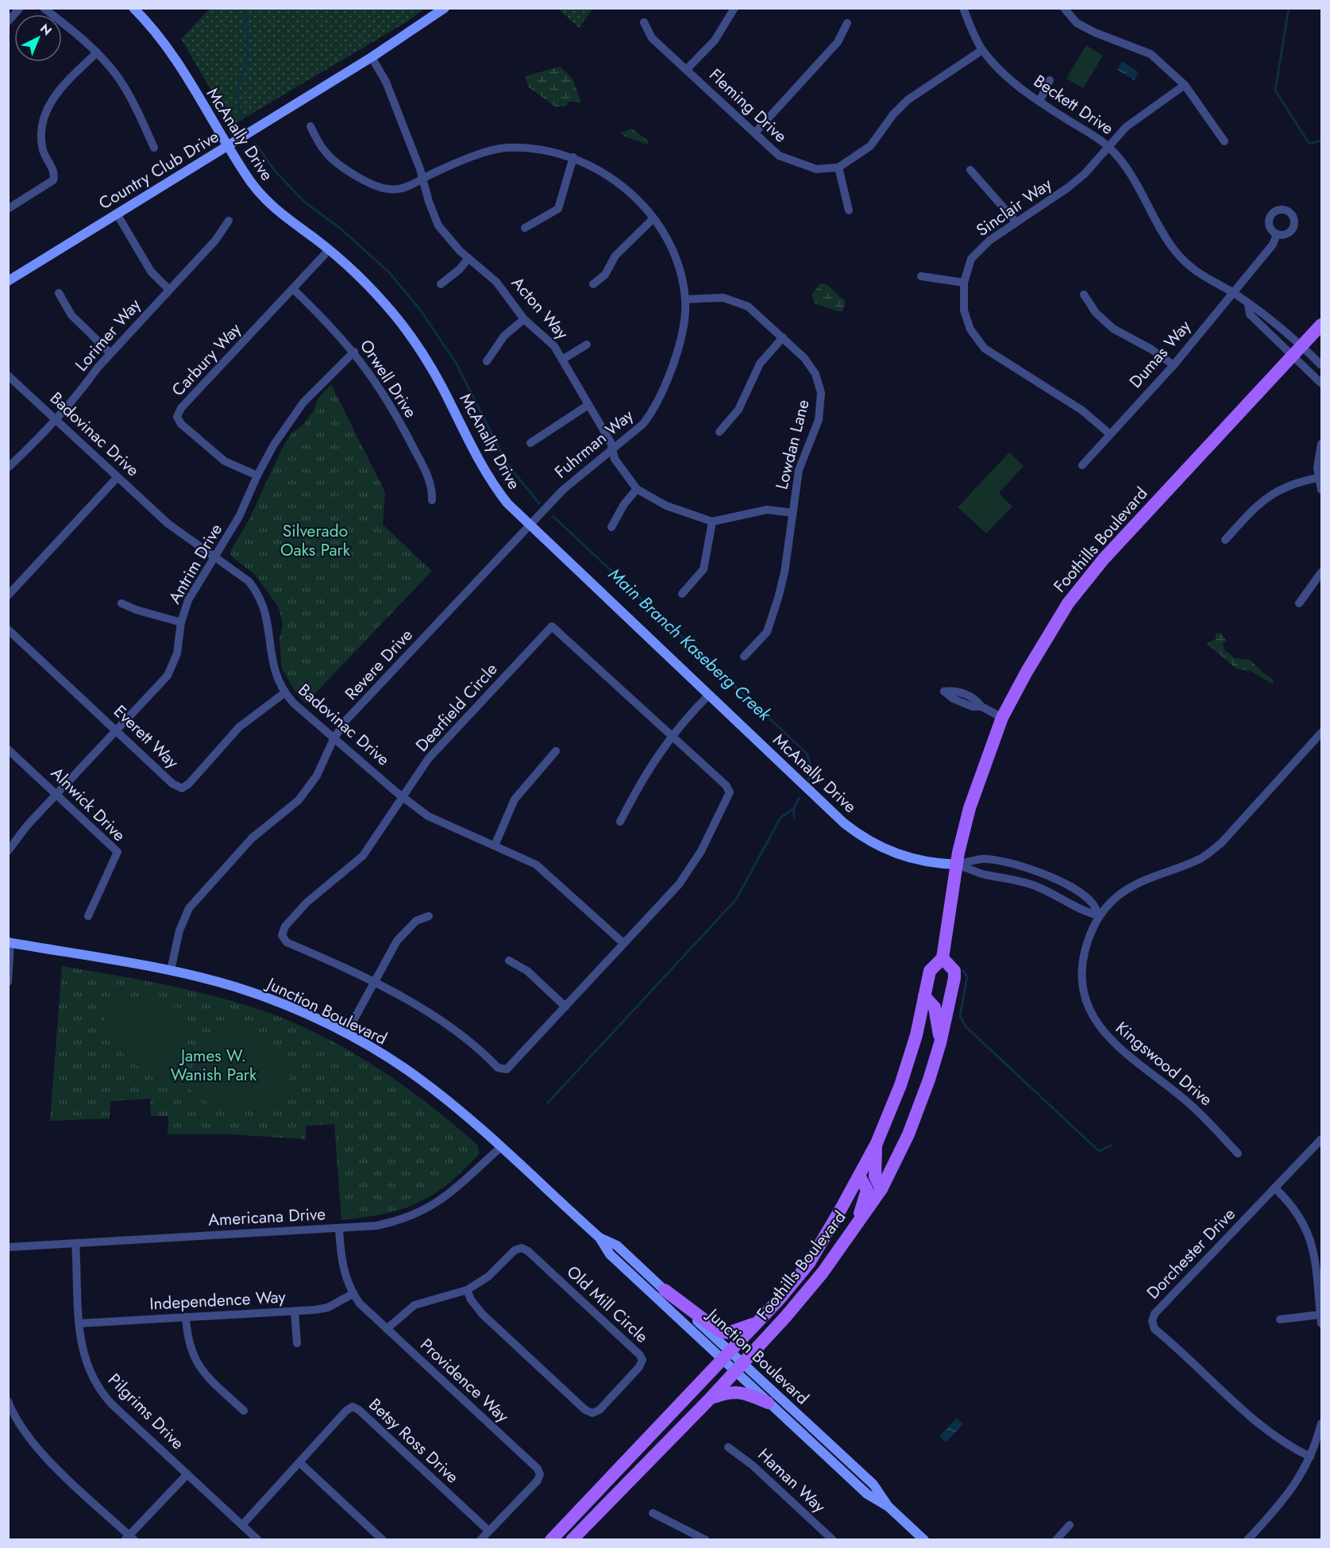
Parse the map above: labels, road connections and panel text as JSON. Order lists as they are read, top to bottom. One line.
{"streets":{"main road":["Foothills Boulevard"],"street":["Beckett Drive","Fleming Drive","McAnally Drive","Country Club Drive","Sinclair Way","Acton Way","Lorimer Way","Dumas Way","Carbury Way","Orwell Drive","Badovinac Drive","Fuhrman Way","Lowdan Lane","Antrim Drive","Revere Drive","Deerfield Circle","Everett Way","Alnwick Drive","Junction Boulevard","Kingswood Drive","Americana Drive","Dorchester Drive","Independence Way","Old Mill Circle","Providence Way","Pilgrims Drive","Betsy Ross Drive","Haman Way"]},"crossings":[["Beckett Drive","Sinclair Way"],["Beckett Drive","Dumas Way"],["Beckett Drive","Foothills Boulevard"],["McAnally Drive","Country Club Drive"],["McAnally Drive","Carbury Way"],["McAnally Drive","Fuhrman Way"],["McAnally Drive","Foothills Boulevard"],["McAnally Drive","Revere Drive"],["McAnally Drive","Kingswood Drive"],["Country Club Drive","Acton Way"],["Sinclair Way","Dumas Way"],["Acton Way","Fuhrman Way"],["Lorimer Way","Badovinac Drive"],["Carbury Way","Orwell Drive"],["Carbury Way","Antrim Drive"],["Orwell Drive","Antrim Drive"],["Badovinac Drive","Antrim Drive"],["Badovinac Drive","Revere Drive"],["Badovinac Drive","Deerfield Circle"],["Badovinac Drive","Everett Way"],["Fuhrman Way","Lowdan Lane"],["Fuhrman Way","Revere Drive"],["Foothills Boulevard","Junction Boulevard"],["Antrim Drive","Everett Way"],["Antrim Drive","Alnwick Drive"],["Revere Drive","Junction Boulevard"],["Junction Boulevard","Americana Drive"],["Americana Drive","Providence Way"],["Americana Drive","Pilgrims Drive"],["Independence Way","Providence Way"],["Independence Way","Pilgrims Drive"],["Old Mill Circle","Providence Way"],["Providence Way","Betsy Ross Drive"],["Pilgrims Drive","Betsy Ross Drive"]],"water":["Main Branch Kaseberg Creek"],"parks":["Silverado Oaks Park","James W. Wanish Park"],"north":"top right"}
